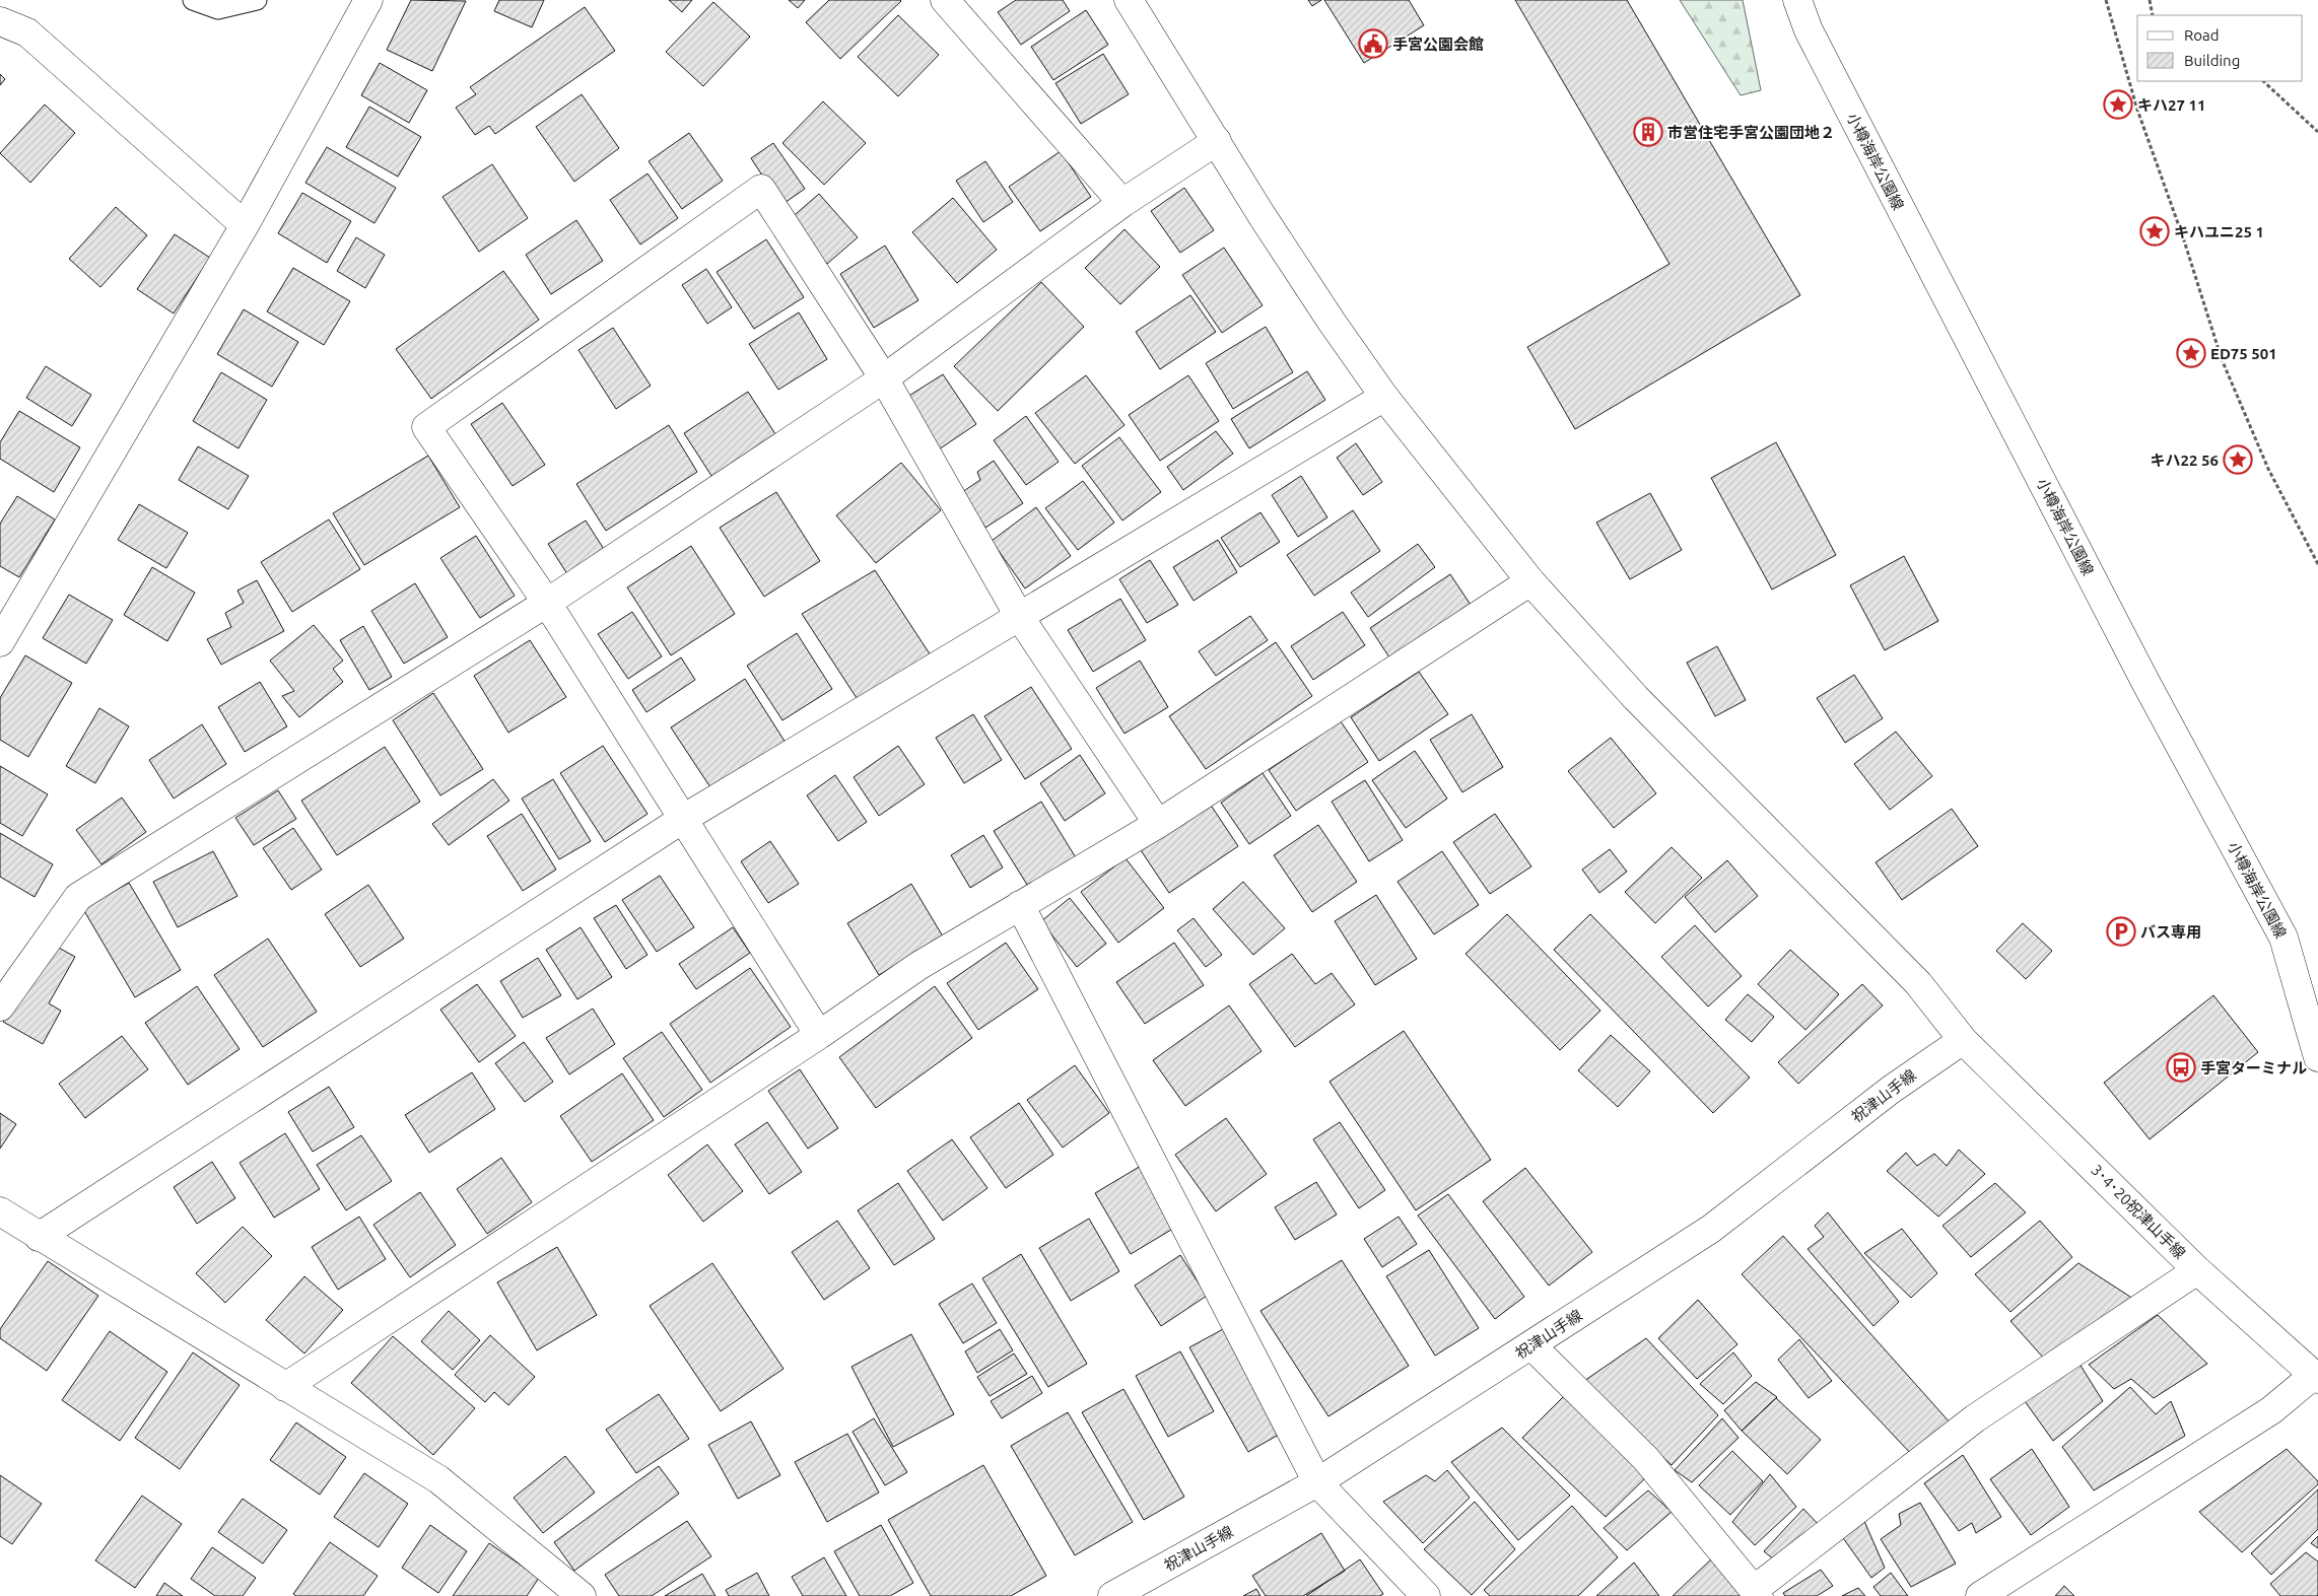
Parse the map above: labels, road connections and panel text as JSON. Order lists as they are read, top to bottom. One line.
{"streets":{"street":["小樽海岸公園線","祝津山手線","3･4･20祝津山手線"]},"crossings":[["祝津山手線","3･4･20祝津山手線"]],"places":{"public building":["手宮公園会館"],"place":["キハ27 11","キハユニ25 1","ED75 501","キハ22 56"],"building":["市営住宅手宮公園団地２"],"parking":["バス専用"],"bus stop":["手宮ターミナル"]},"legend":["Road","Building"]}
